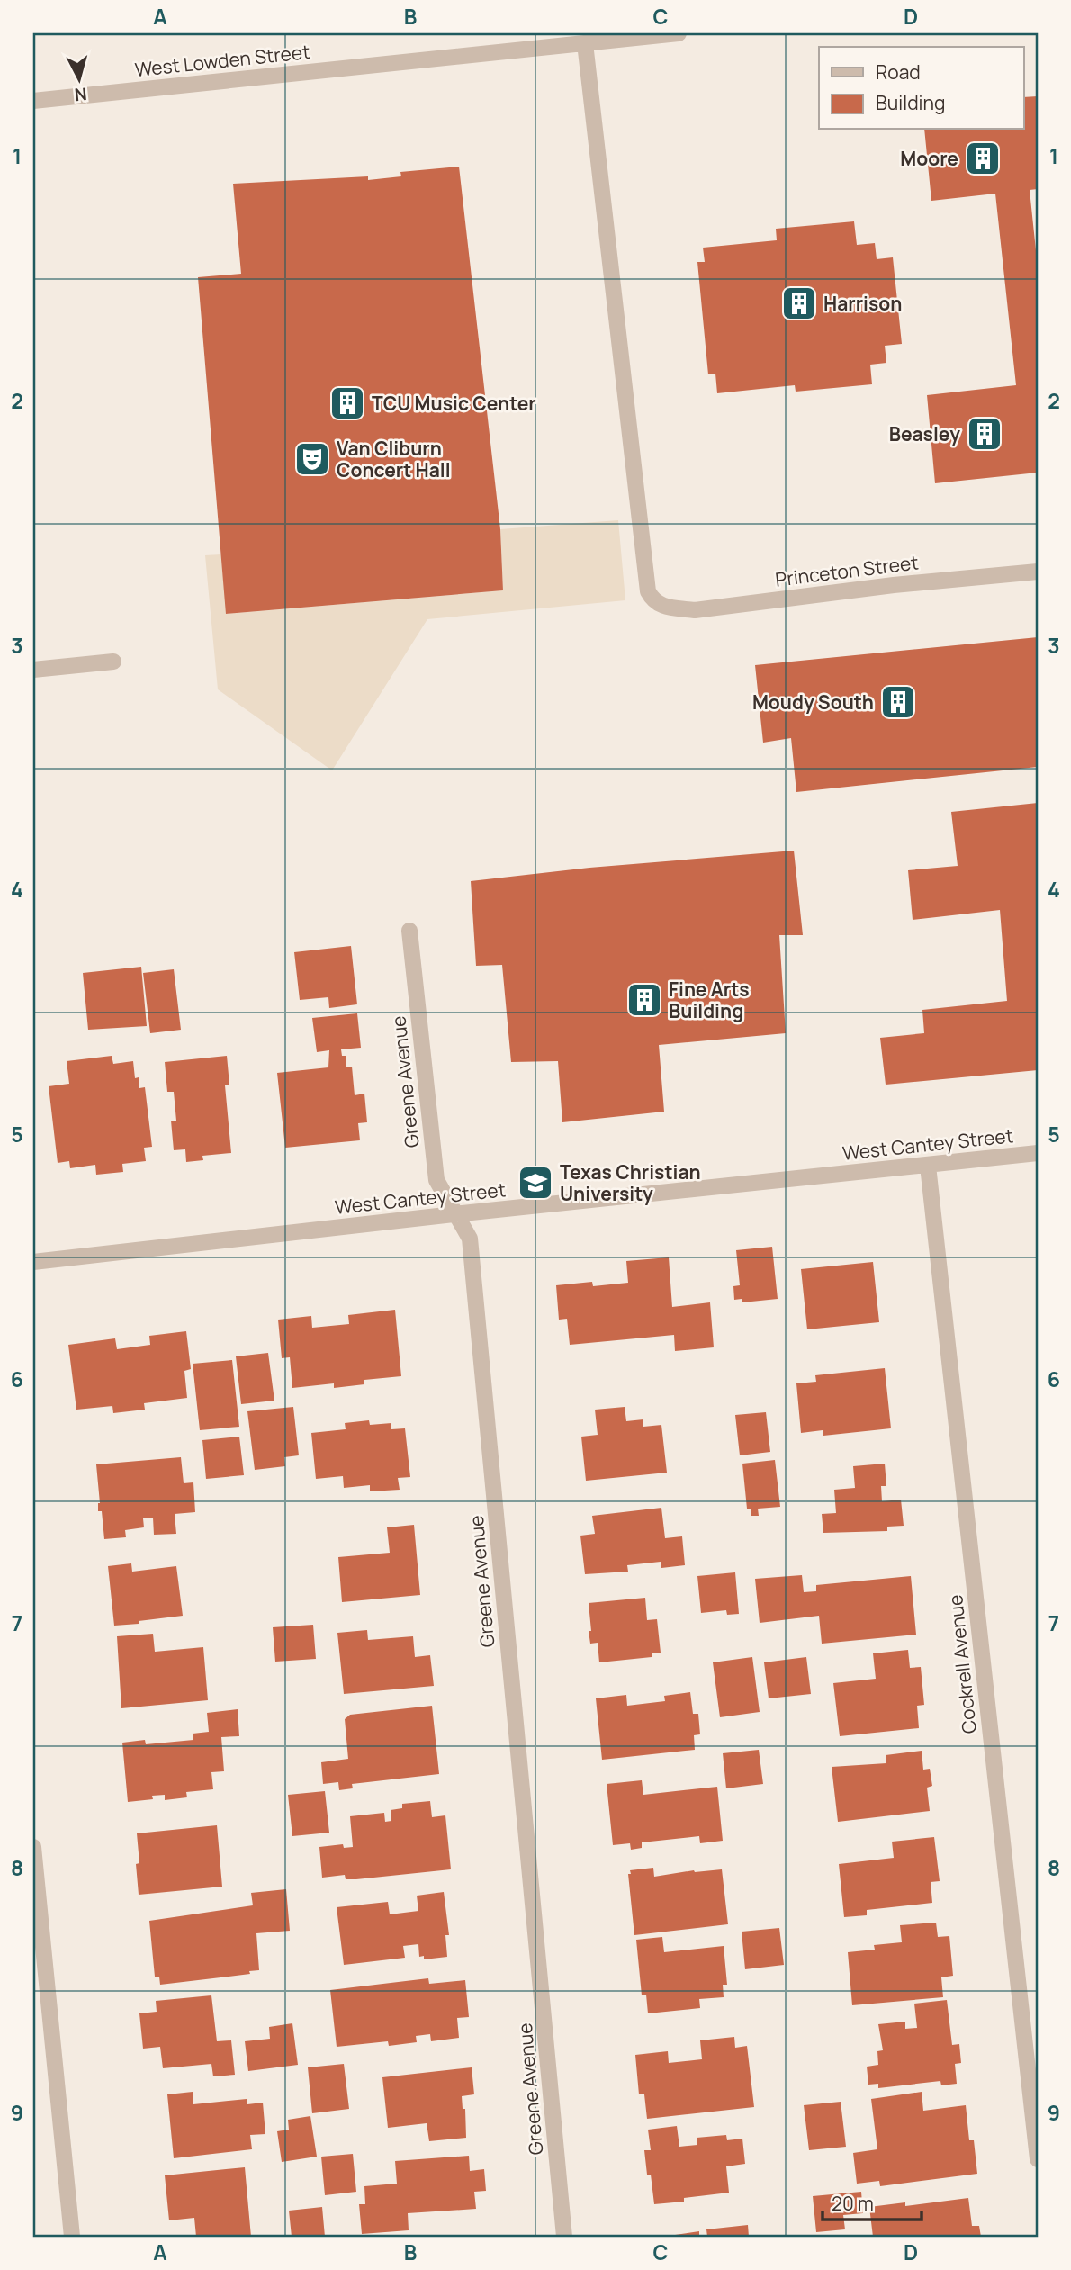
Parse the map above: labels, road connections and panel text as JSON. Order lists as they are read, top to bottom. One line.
{"streets":{"street":["West Lowden Street","Princeton Street","Greene Avenue","West Cantey Street","Cockrell Avenue"]},"crossings":[["West Lowden Street","Princeton Street"],["Greene Avenue","West Cantey Street"],["West Cantey Street","Cockrell Avenue"]],"places":{"building":["Moore","Harrison","TCU Music Center","Beasley","Moudy South","Fine Arts Building"],"theatre":["Van Cliburn Concert Hall"],"school or university":["Texas Christian University"]},"legend":["Road","Building"],"scale_bar":"20 m","north":"bottom","grid":{"columns":["A","B","C","D"],"rows":["1","2","3","4","5","6","7","8","9"]}}
